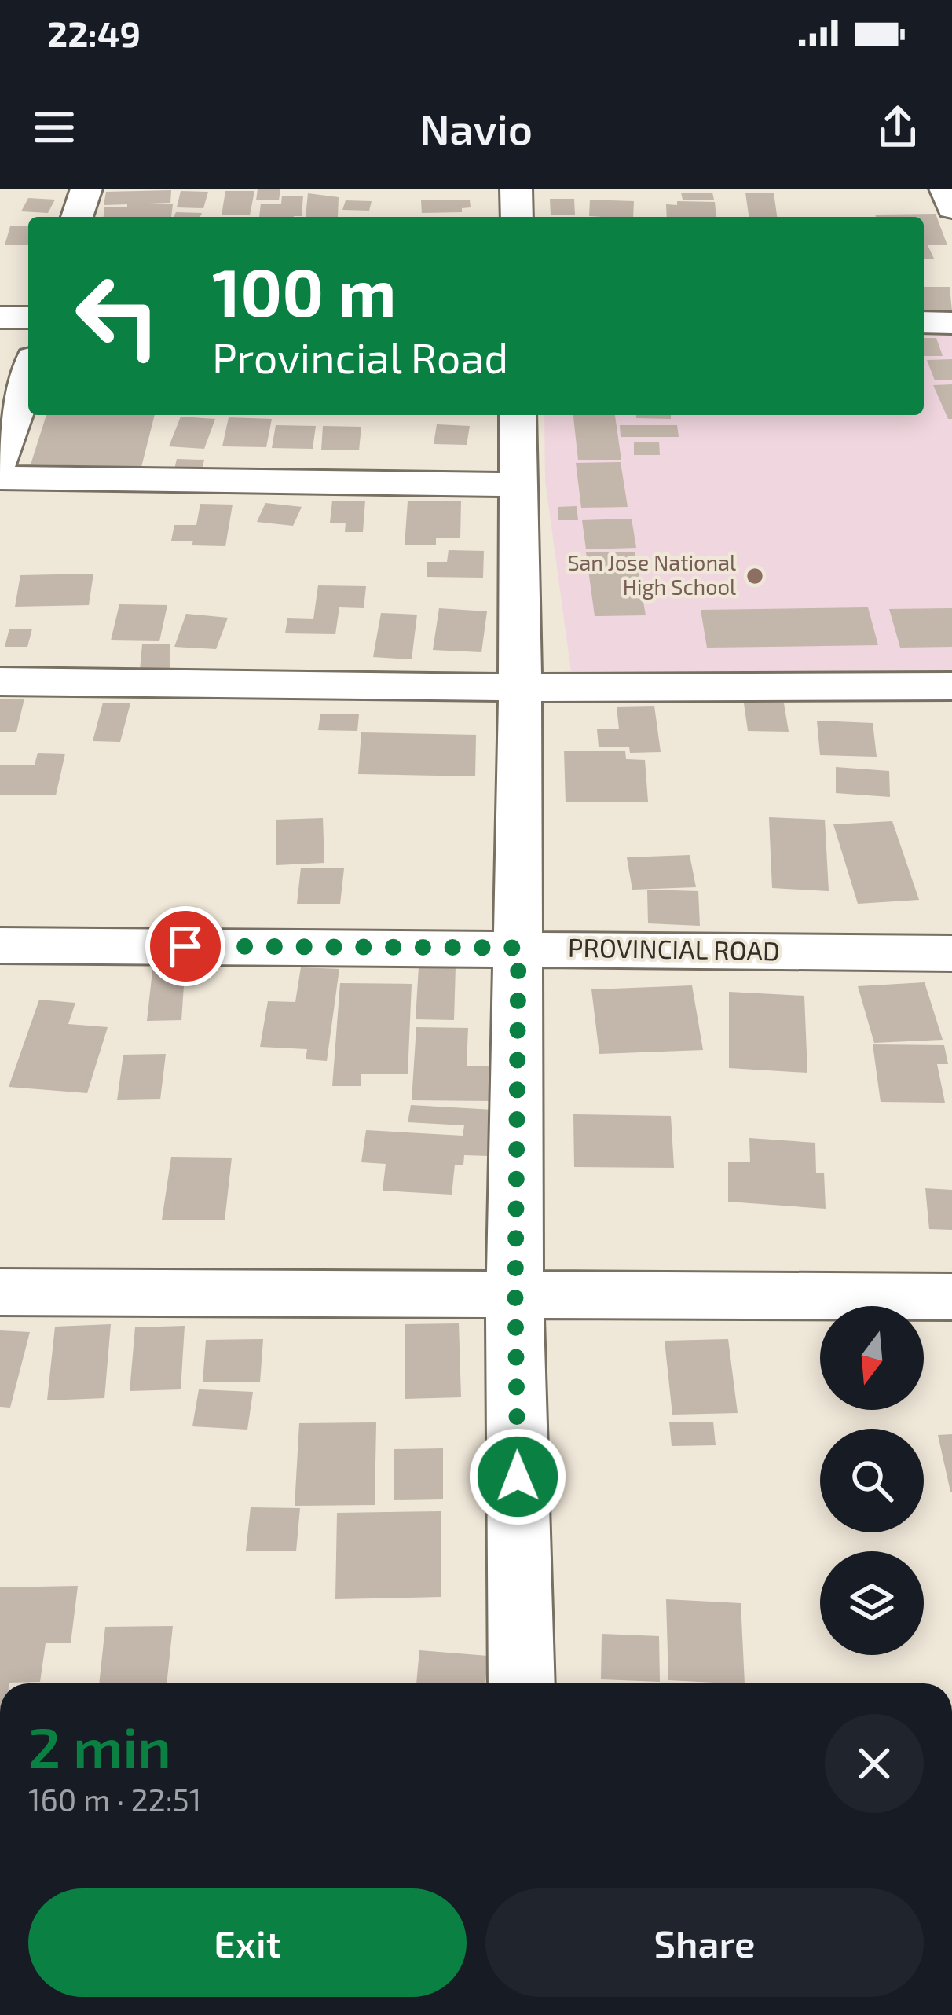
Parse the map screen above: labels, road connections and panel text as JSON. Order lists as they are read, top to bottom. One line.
{"streets":{"street":["PROVINCIAL ROAD"]},"places":["San Jose National High School"],"north":"bottom","page":{"status":"22:49","header":"Navio","turn":["100 m","Provincial Road"],"heading":["2 min","160 m · 22:51"],"buttons":["Exit","Share"]}}
